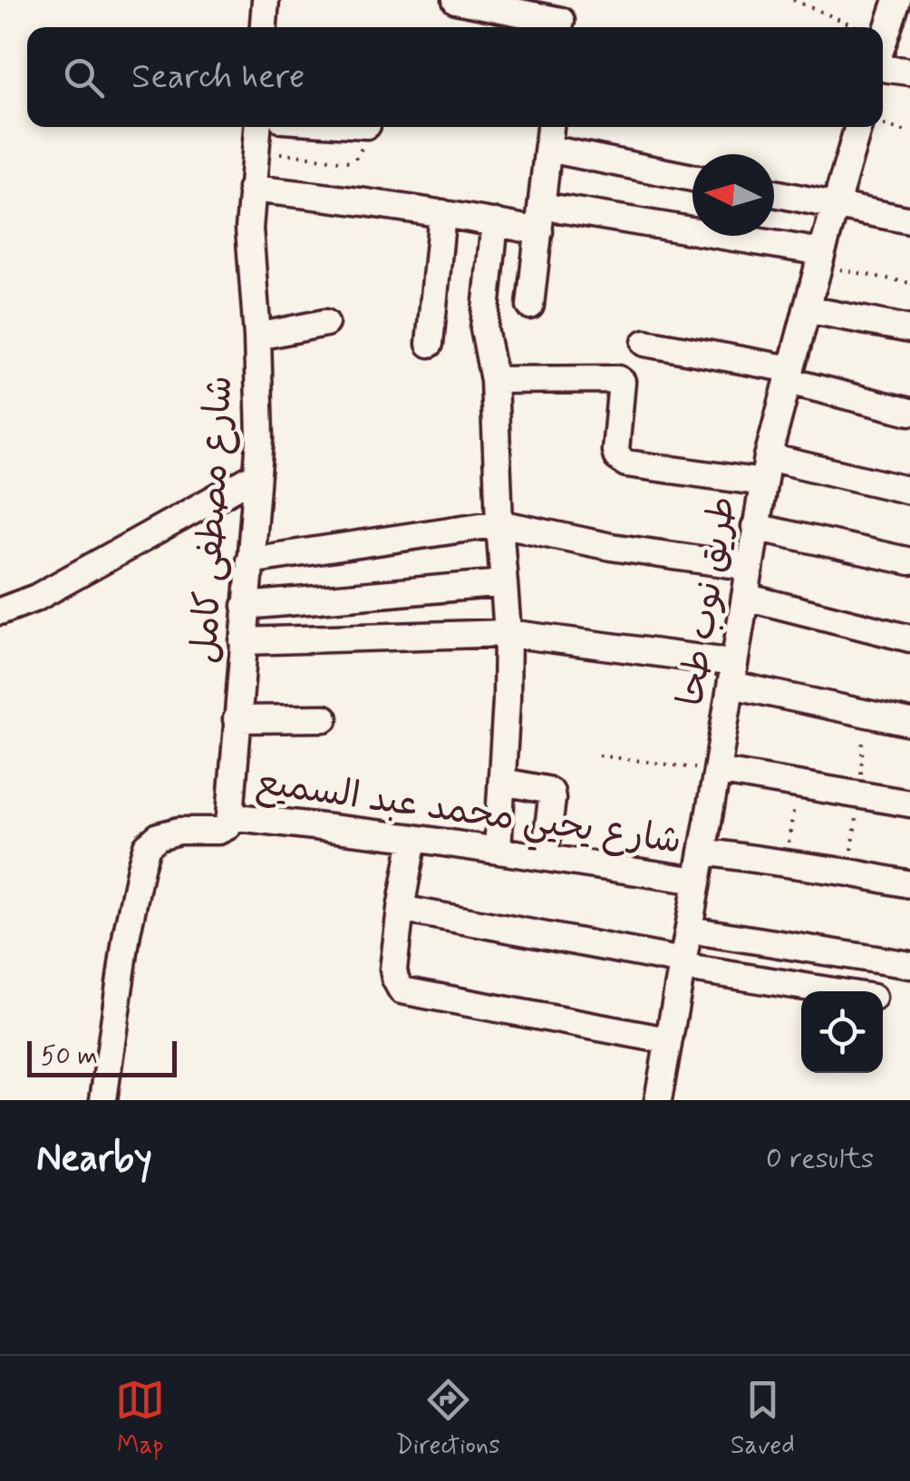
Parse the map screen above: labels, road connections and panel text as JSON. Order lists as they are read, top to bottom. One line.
{"streets":{"street":["شارع مصطفى كامل","طريق نوب طحا","شارع يحيي محمد عبد السميع"]},"crossings":[["شارع مصطفى كامل","شارع يحيي محمد عبد السميع"],["طريق نوب طحا","شارع يحيي محمد عبد السميع"]],"scale_bar":"50 m","north":"left","page":{"search":"Search here","scale":"50 m","heading":["Nearby","0 results"],"nav":["Map","Directions","Saved"]}}
